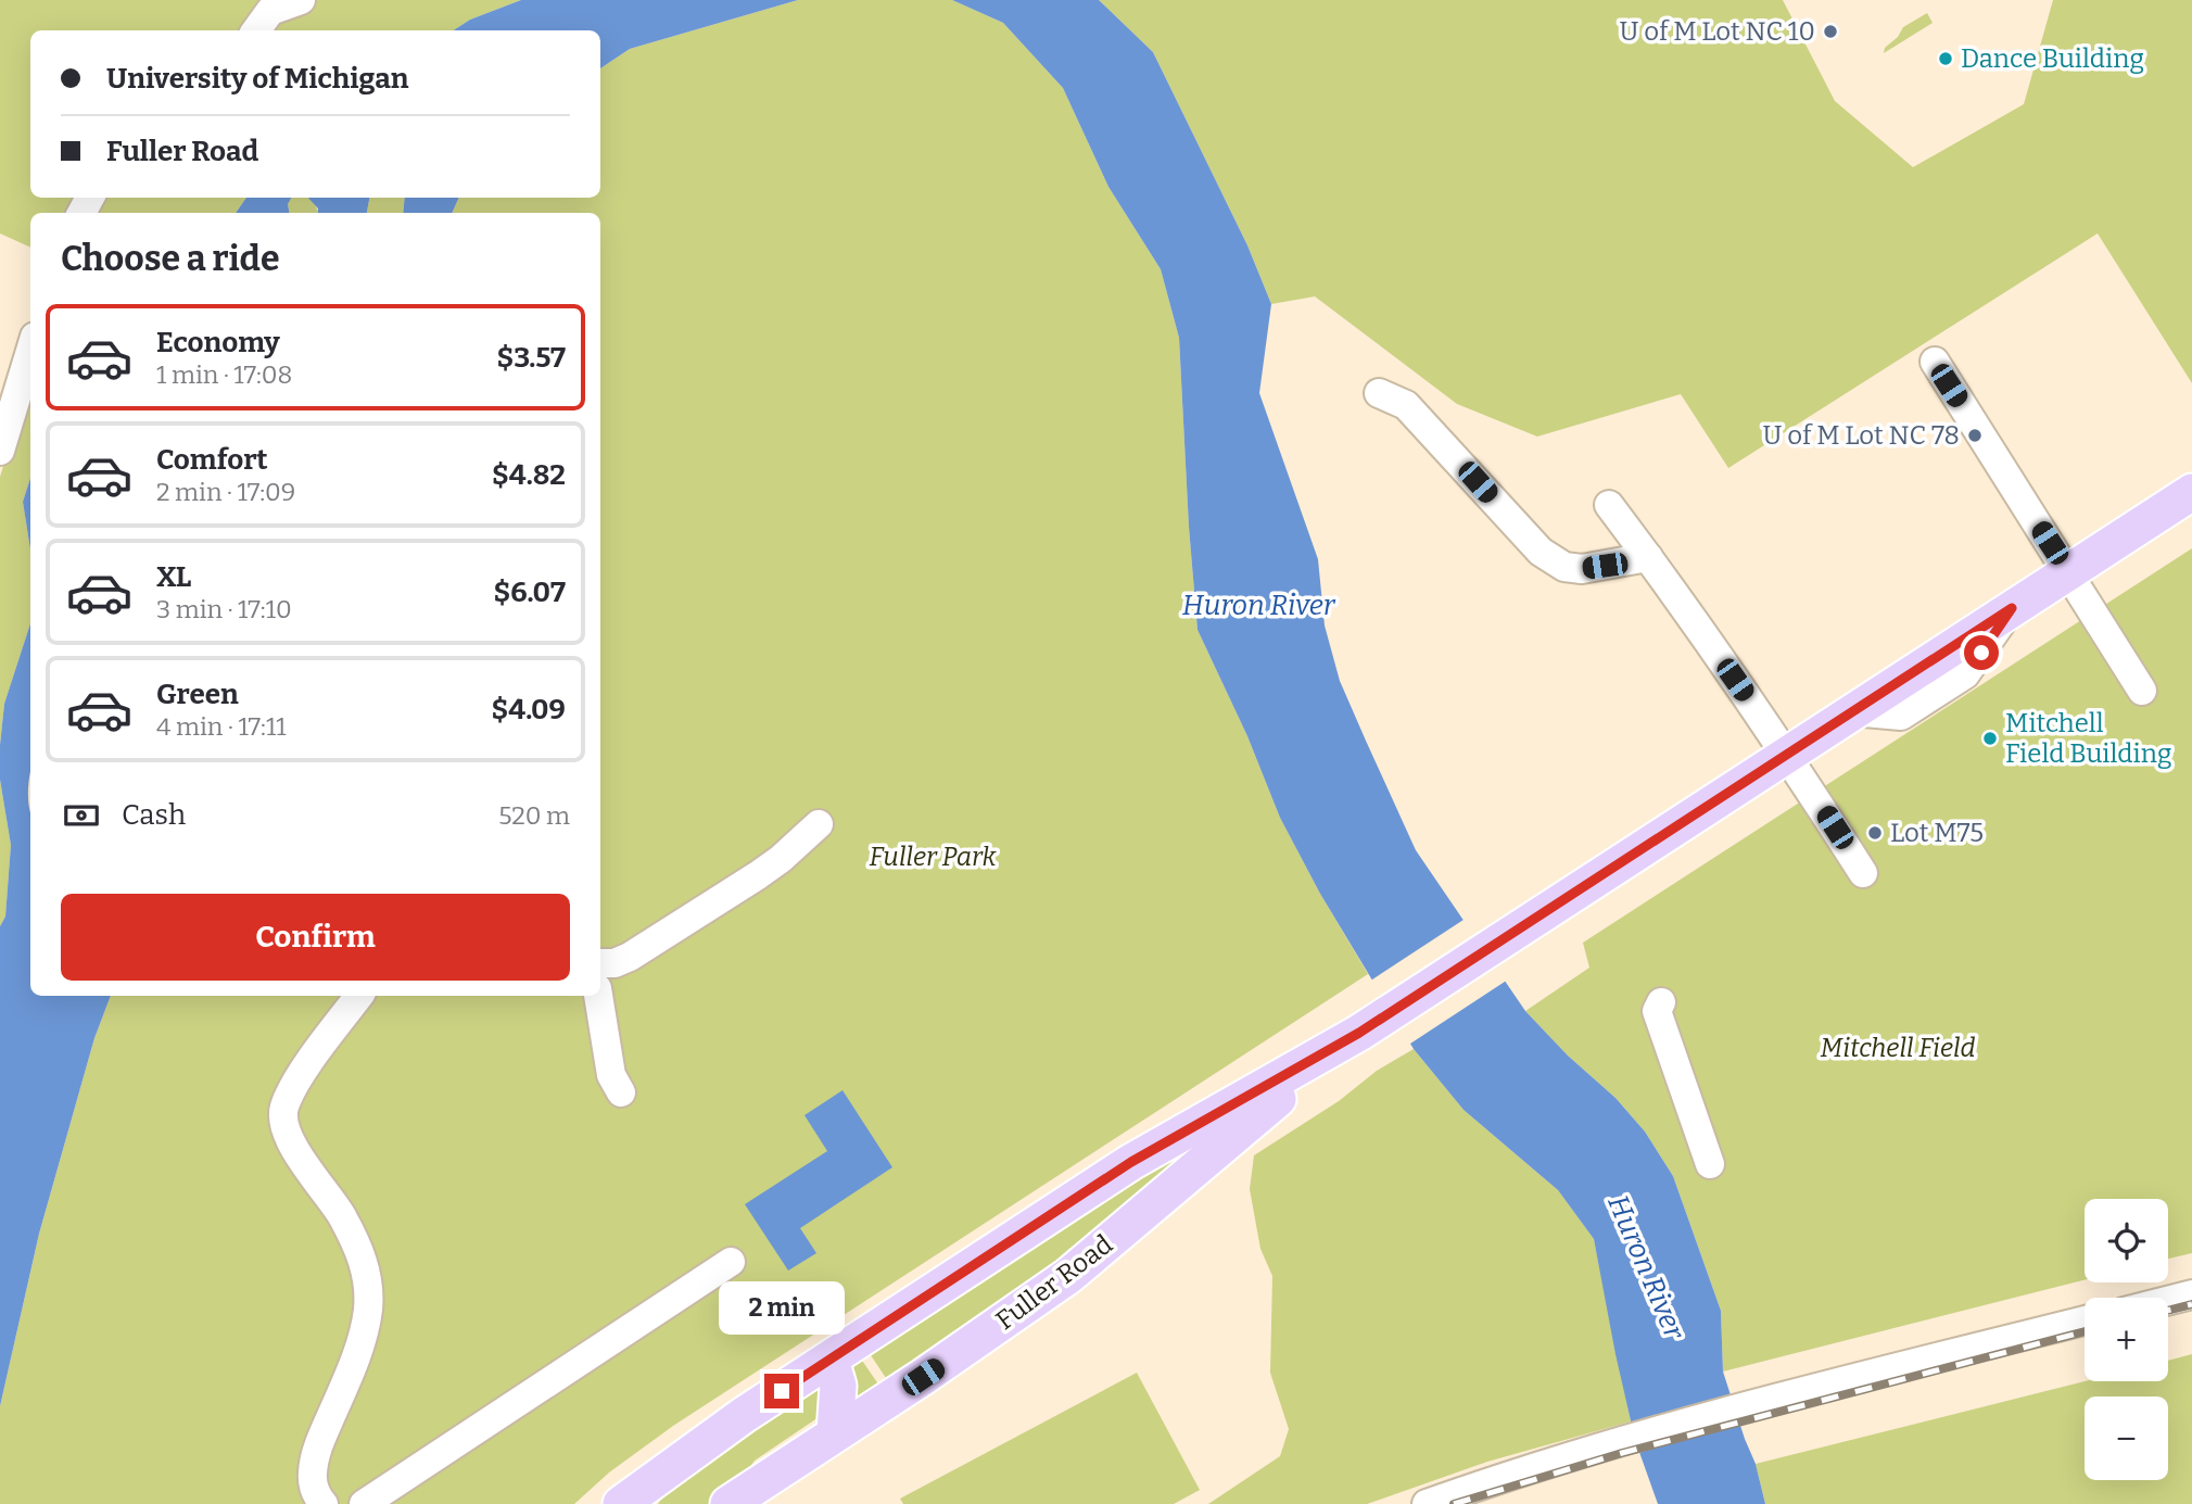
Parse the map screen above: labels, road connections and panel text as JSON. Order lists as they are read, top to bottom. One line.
{"streets":{"main road":["Fuller Road"]},"water":["Huron River"],"parks":["Fuller Park","Mitchell Field"],"places":["U of M Lot NC 10","Dance Building","U of M Lot NC 78","Mitchell Field Building","Lot M75"],"page":{"banner":["University of Michigan","Fuller Road"],"heading":"Choose a ride","list":[{"name":"Economy","note":"1 min · 17:08","value":"$3.57"},{"name":"Comfort","note":"2 min · 17:09","value":"$4.82"},{"name":"XL","note":"3 min · 17:10","value":"$6.07"},{"name":"Green","note":"4 min · 17:11","value":"$4.09"}],"pay":["Cash","520 m"],"buttons":"Confirm","map_buttons":["+","−"],"bubble":"2 min"}}
